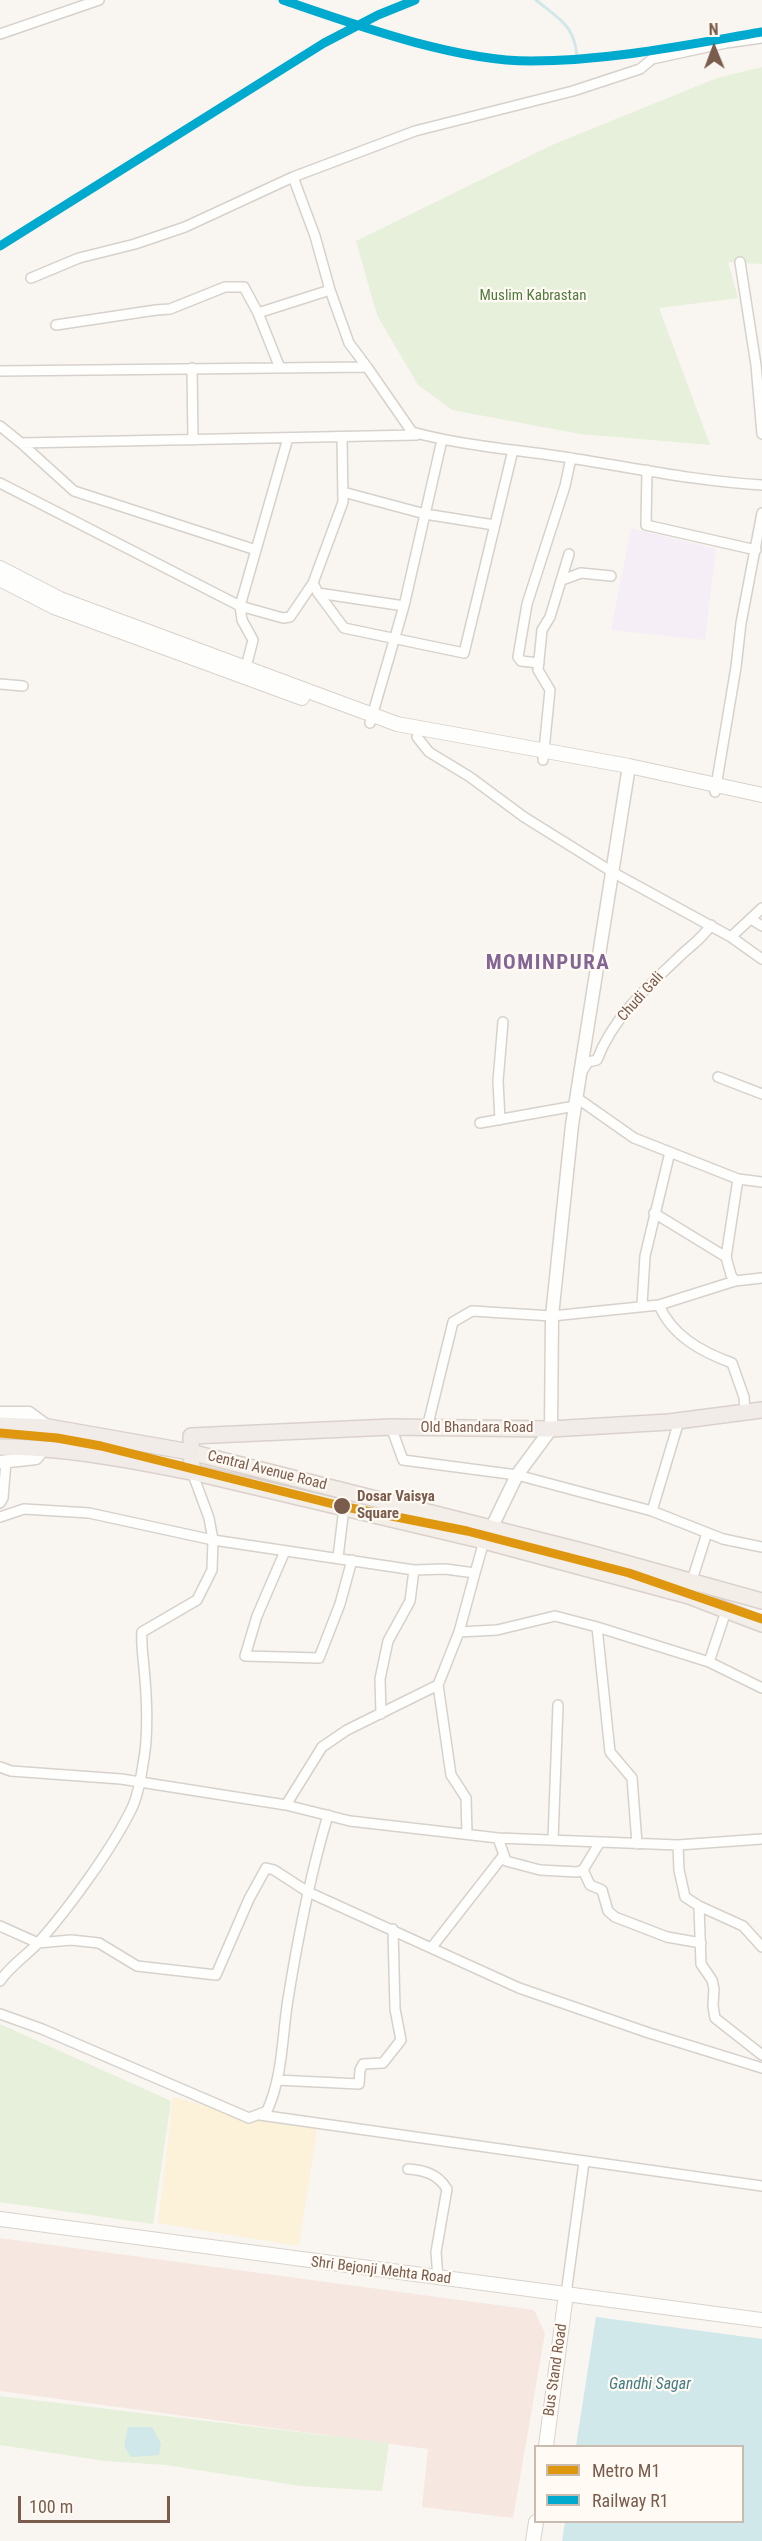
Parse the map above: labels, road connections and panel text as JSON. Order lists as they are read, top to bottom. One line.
{"streets":{"highway":["Old Bhandara Road","Central Avenue Road"],"main road":["Shri Bejonji Mehta Road","Bus Stand Road"],"street":["Chudi Gali"]},"crossings":[["Old Bhandara Road","Central Avenue Road"],["Shri Bejonji Mehta Road","Bus Stand Road"]],"districts":["MOMINPURA"],"water":["Gandhi Sagar"],"parks":["Muslim Kabrastan"],"places":["Dosar Vaisya Square"],"lines":["rail line R1","metro line M1"],"legend":["Metro M1","Railway R1"],"scale_bar":"100 m","north":"top"}
